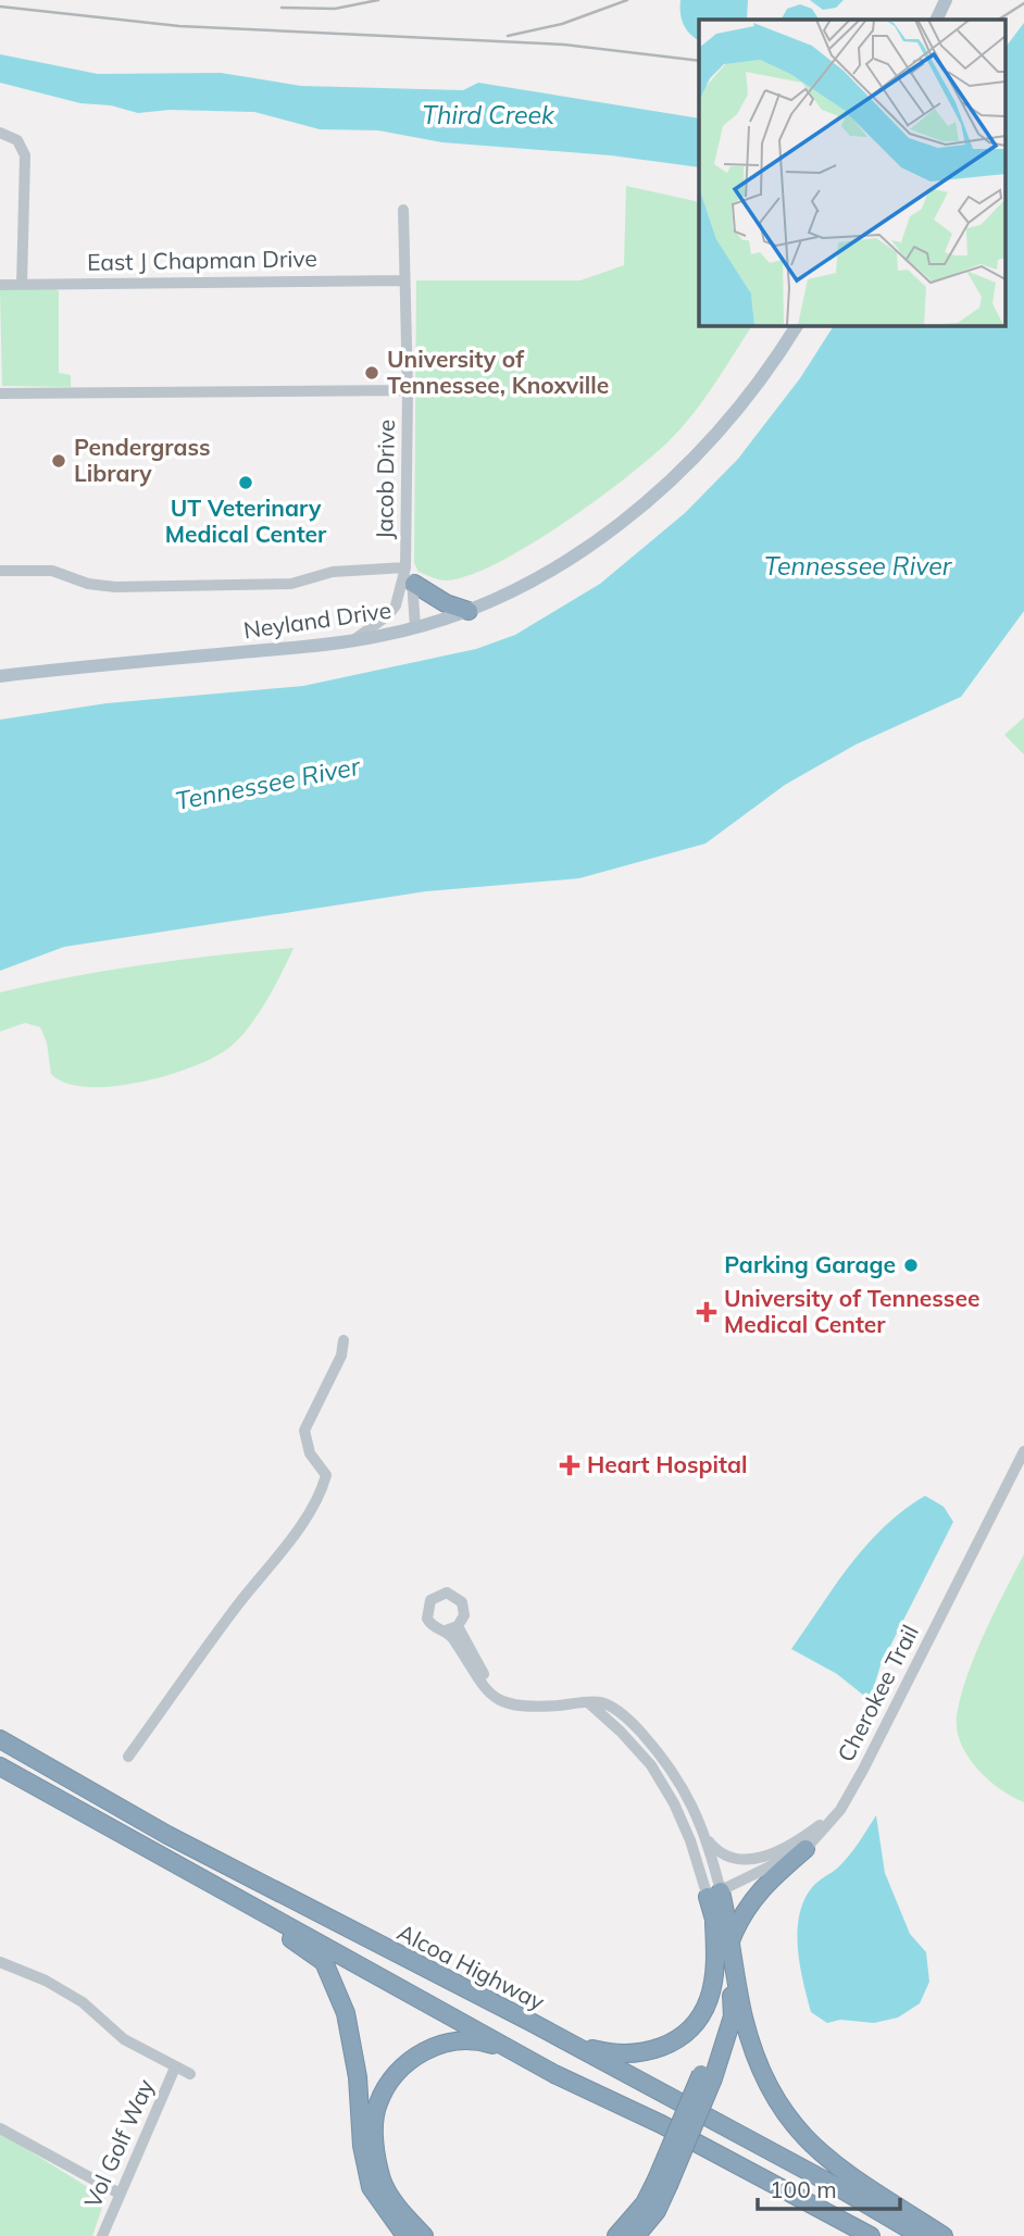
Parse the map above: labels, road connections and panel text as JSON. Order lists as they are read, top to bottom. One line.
{"streets":{"highway":["Alcoa Highway"],"main road":["Neyland Drive"],"street":["East J Chapman Drive","Jacob Drive","Cherokee Trail","Vol Golf Way"]},"crossings":[["East J Chapman Drive","Jacob Drive"],["Jacob Drive","Neyland Drive"]],"water":["Third Creek","Tennessee River"],"places":{"other":["University of Tennessee, Knoxville","Pendergrass Library","UT Veterinary Medical Center","Parking Garage"],"health":["University of Tennessee Medical Center","Heart Hospital"]},"scale_bar":"100 m"}
